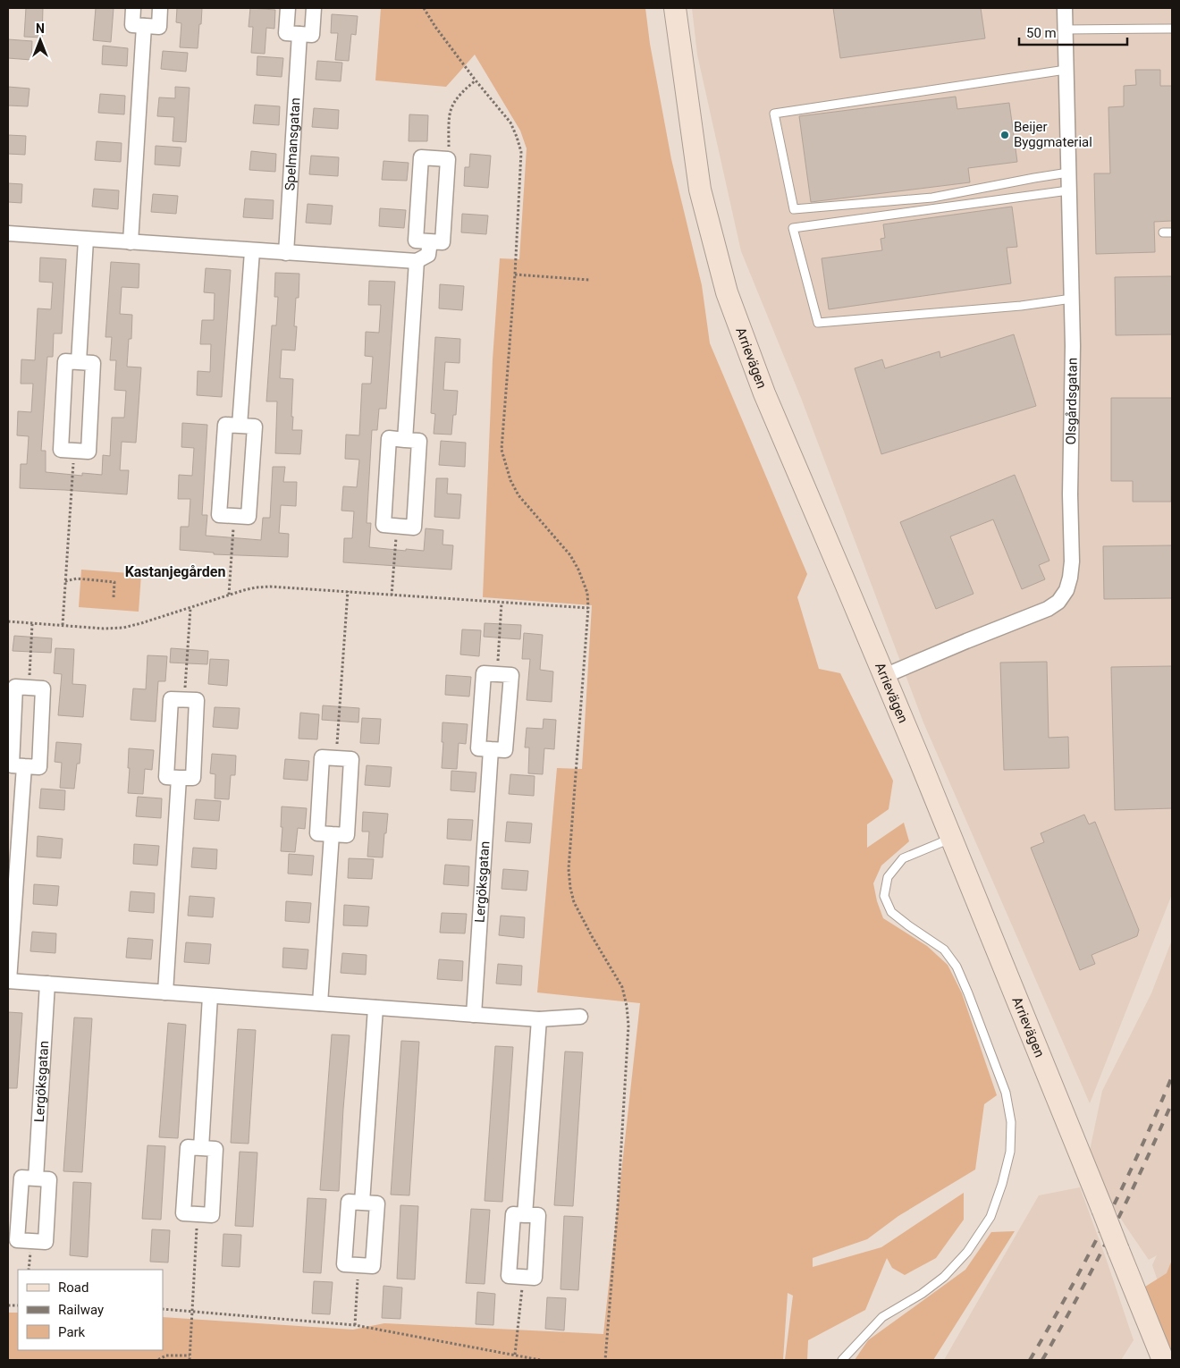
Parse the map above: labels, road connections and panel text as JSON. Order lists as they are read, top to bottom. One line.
{"streets":{"main road":["Arrievägen"],"street":["Spelmansgatan","Olsgårdsgatan","Lergöksgatan"]},"crossings":[["Arrievägen","Olsgårdsgatan"]],"districts":["Kastanjegården"],"places":["Beijer Byggmaterial"],"legend":["Road","Railway","Park"],"scale_bar":"50 m","north":"top"}
